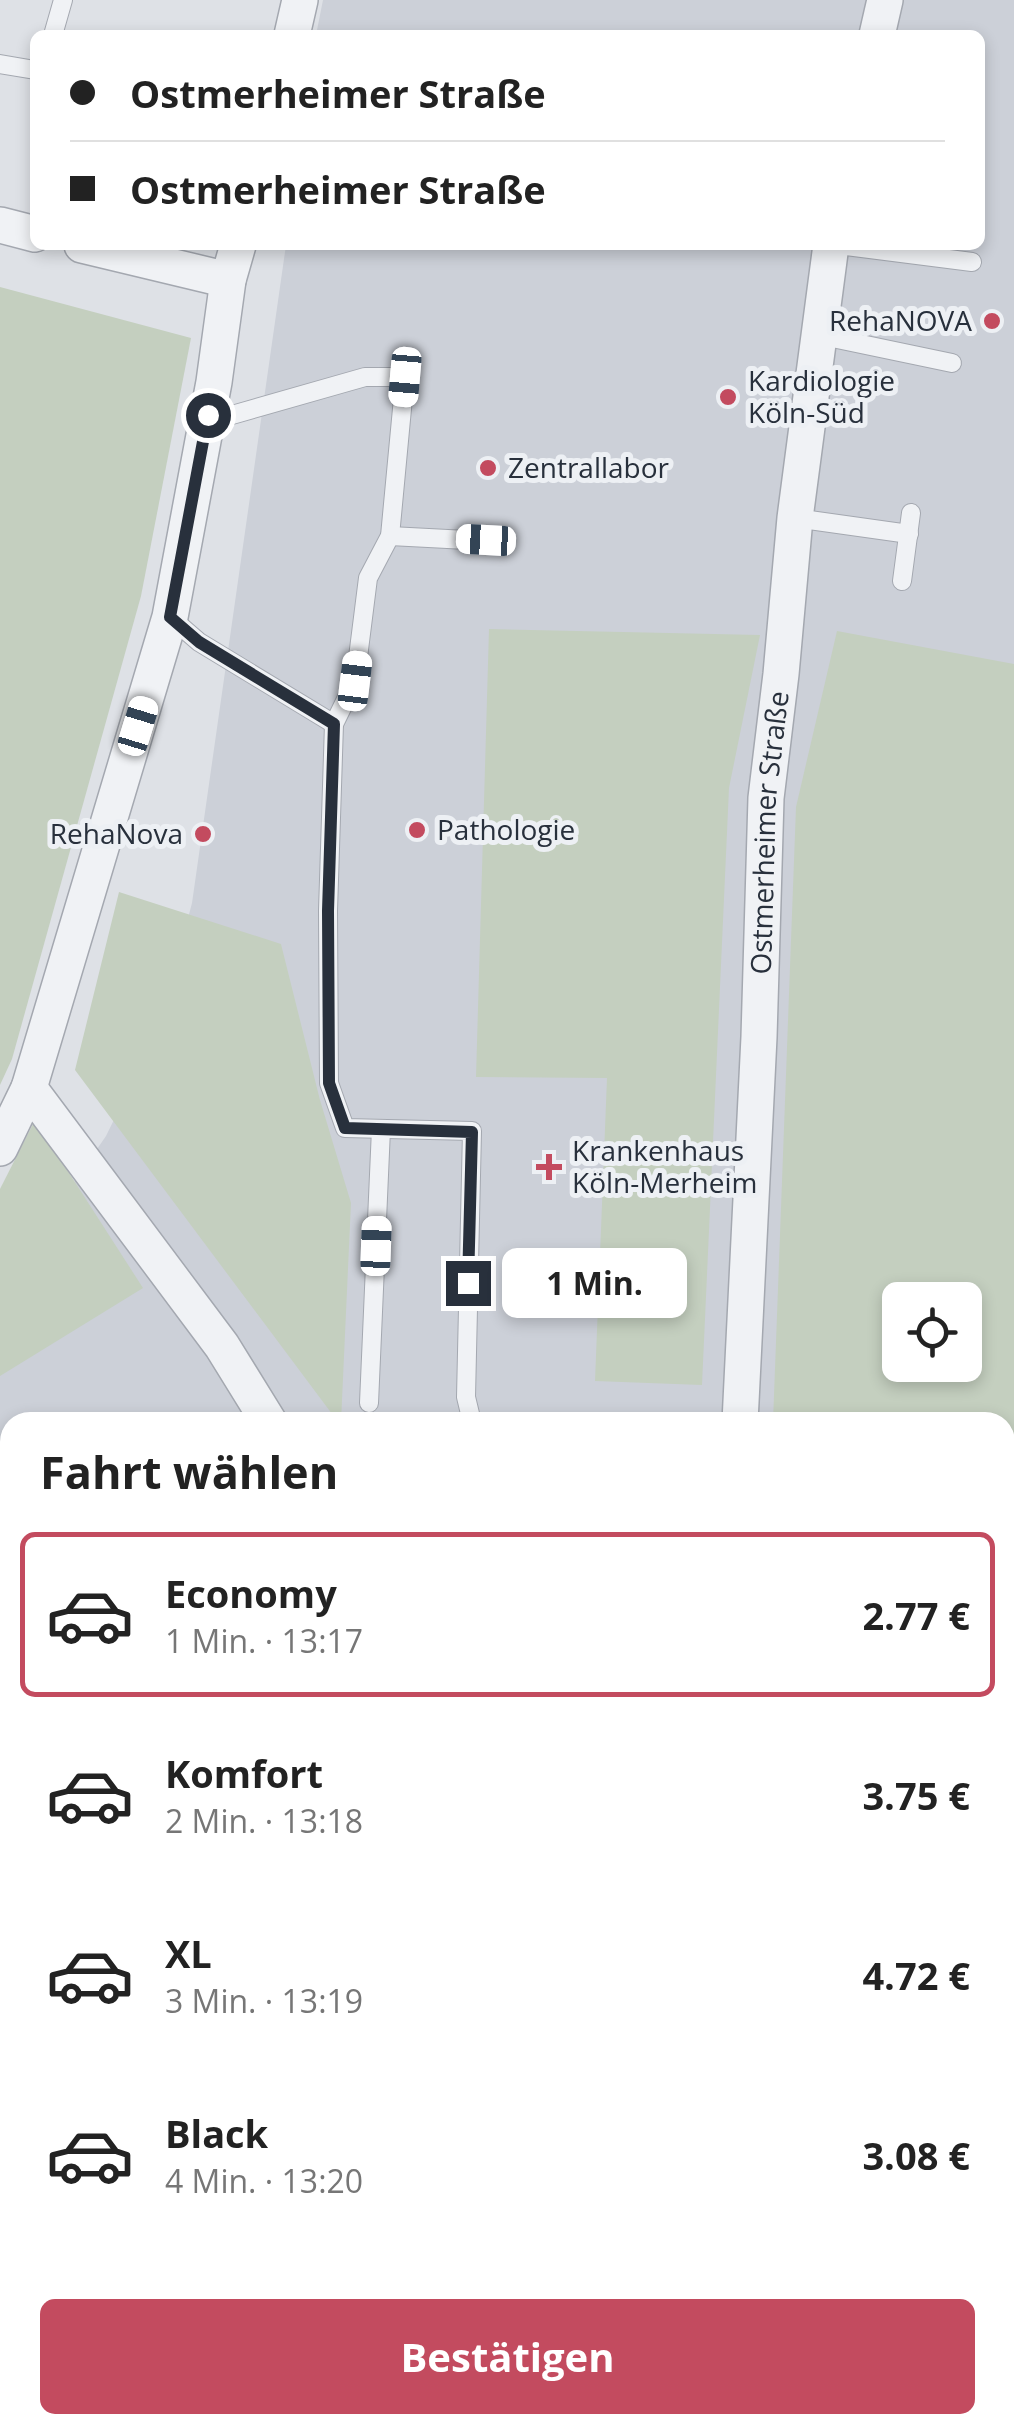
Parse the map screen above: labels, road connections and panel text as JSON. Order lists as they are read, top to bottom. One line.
{"streets":{"street":["Ostmerheimer Straße"]},"places":{"other":["RehaNOVA","Kardiologie Köln-Süd","Zentrallabor","Pathologie","RehaNova"],"health":["Krankenhaus Köln-Merheim"]},"page":{"banner":["Ostmerheimer Straße","Ostmerheimer Straße"],"bubble":"1 Min.","heading":"Fahrt wählen","list":[{"name":"Economy","note":"1 Min. · 13:17","value":"2.77 €"},{"name":"Komfort","note":"2 Min. · 13:18","value":"3.75 €"},{"name":"XL","note":"3 Min. · 13:19","value":"4.72 €"},{"name":"Black","note":"4 Min. · 13:20","value":"3.08 €"}],"buttons":"Bestätigen"}}
